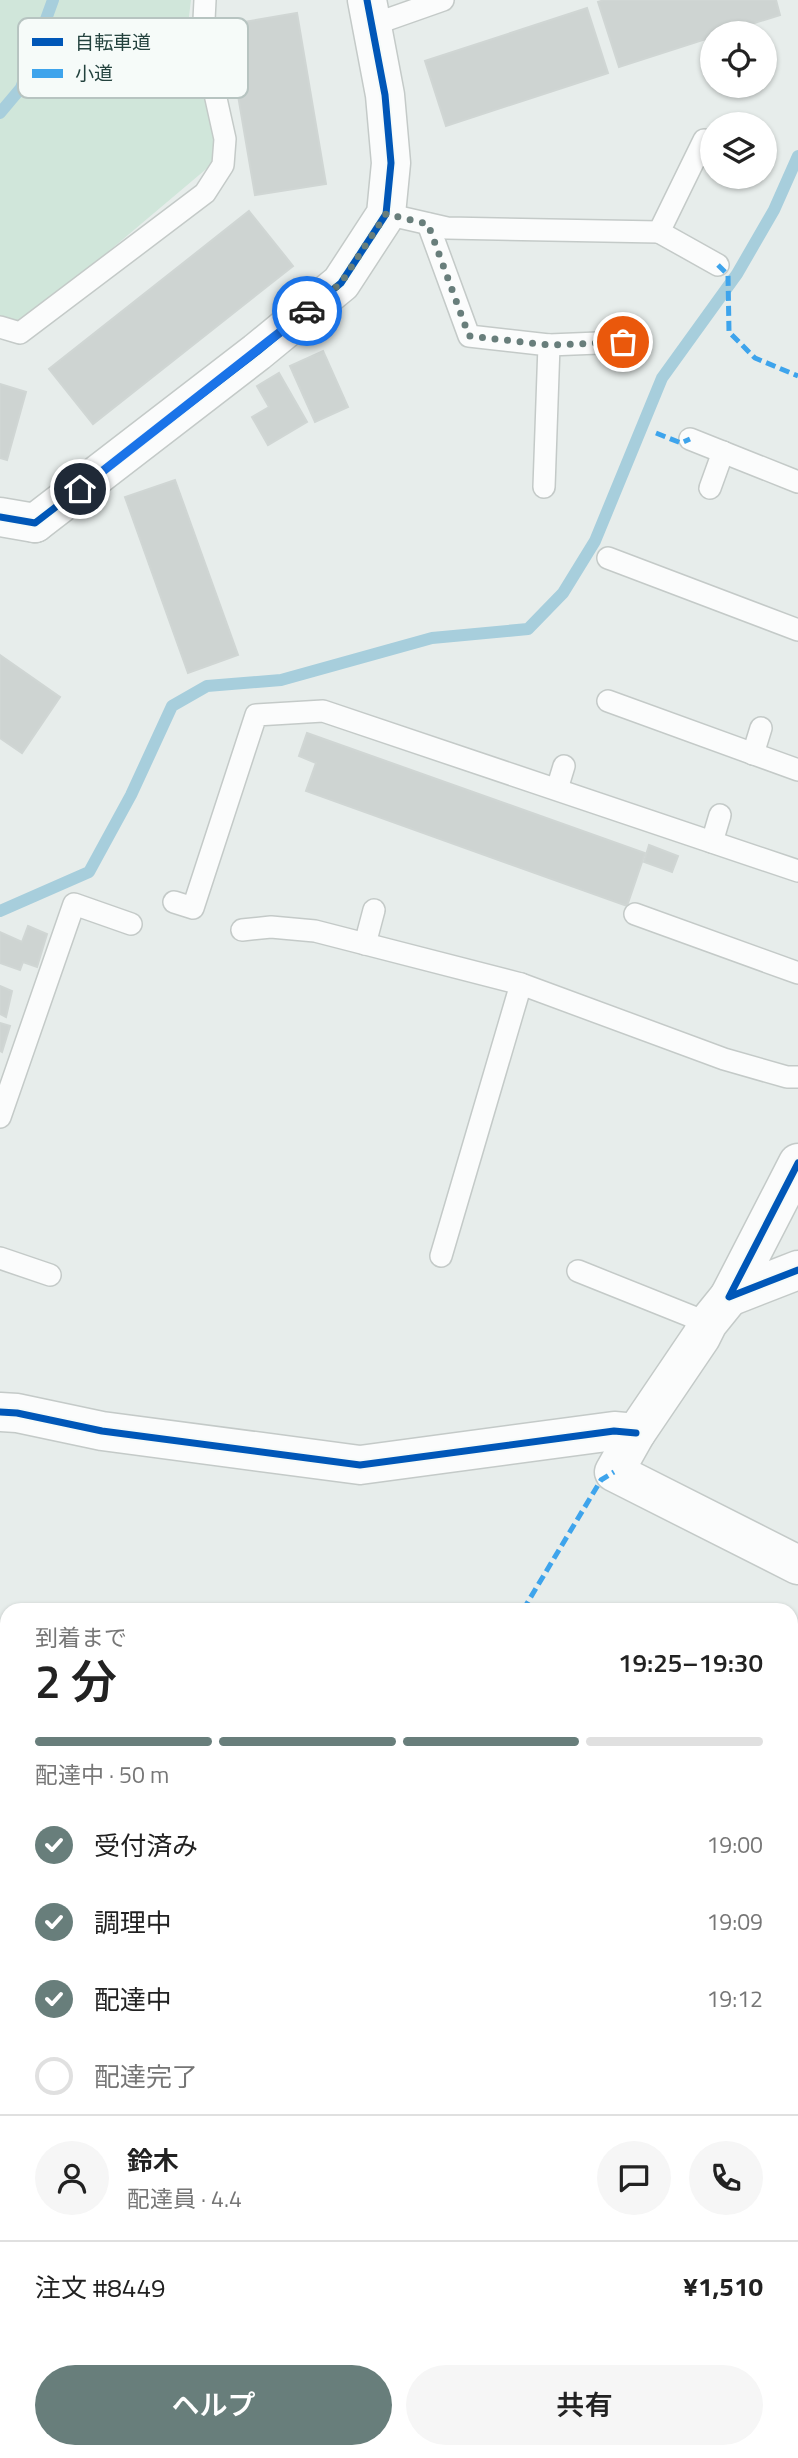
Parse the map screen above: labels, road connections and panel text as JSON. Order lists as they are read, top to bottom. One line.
{"legend":["自転車道","小道"],"page":{"heading":["2 分","到着まで","19:25–19:30"],"panel":["鈴木","配達員 · 4.4","注文 #8449","¥1,510"],"bar":"配達中 · 50 m","list":[["受付済み","19:00"],["調理中","19:09"],["配達中","19:12"],"配達完了"],"buttons":["ヘルプ","共有"]}}
